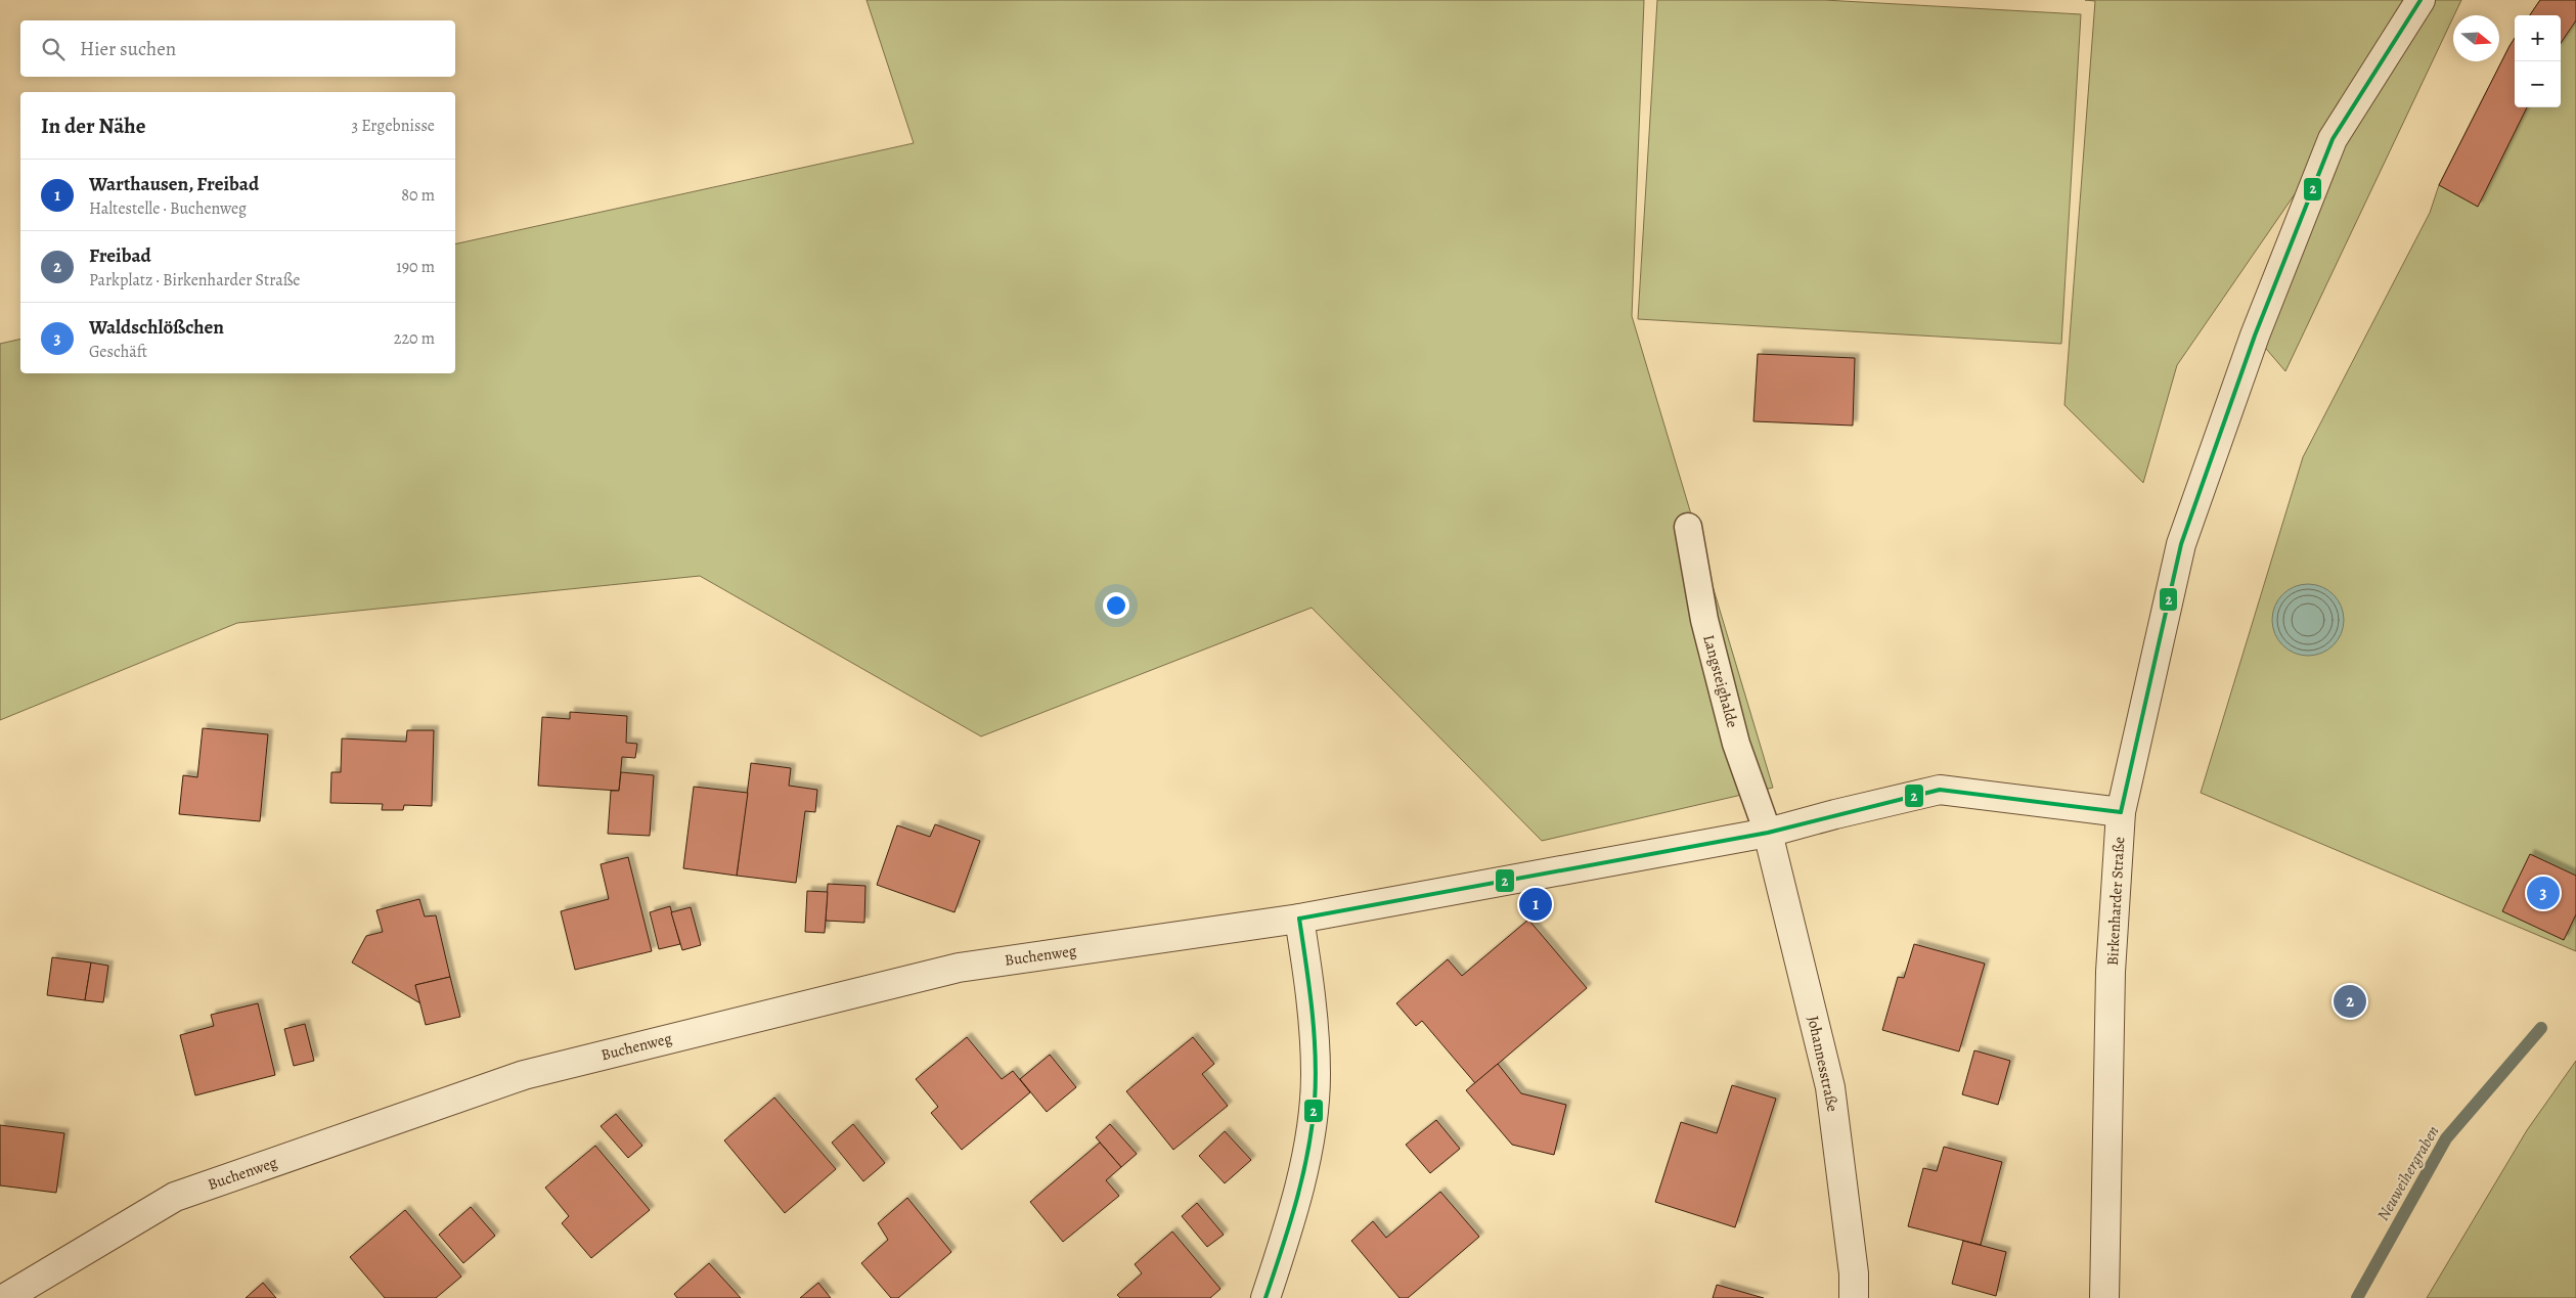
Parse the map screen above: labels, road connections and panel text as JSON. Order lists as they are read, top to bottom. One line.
{"streets":{"street":["Birkenharder Straße","Buchenweg","Johannesstraße"],"lane":["Langsteighalde"]},"crossings":[["Langsteighalde","Buchenweg"],["Langsteighalde","Johannesstraße"],["Birkenharder Straße","Buchenweg"],["Buchenweg","Johannesstraße"]],"water":["Neuweihergraben"],"lines":["transit line 2"],"north":"right","page":{"map_buttons":["+","−"],"search":"Hier suchen","heading":["In der Nähe","3 Ergebnisse"],"list":[{"mark":"1","name":"Warthausen, Freibad","note":"Haltestelle · Buchenweg","value":"80 m"},{"mark":"2","name":"Freibad","note":"Parkplatz · Birkenharder Straße","value":"190 m"},{"mark":"3","name":"Waldschlößchen","note":"Geschäft","value":"220 m"}],"pins":["3","1","2"]}}
